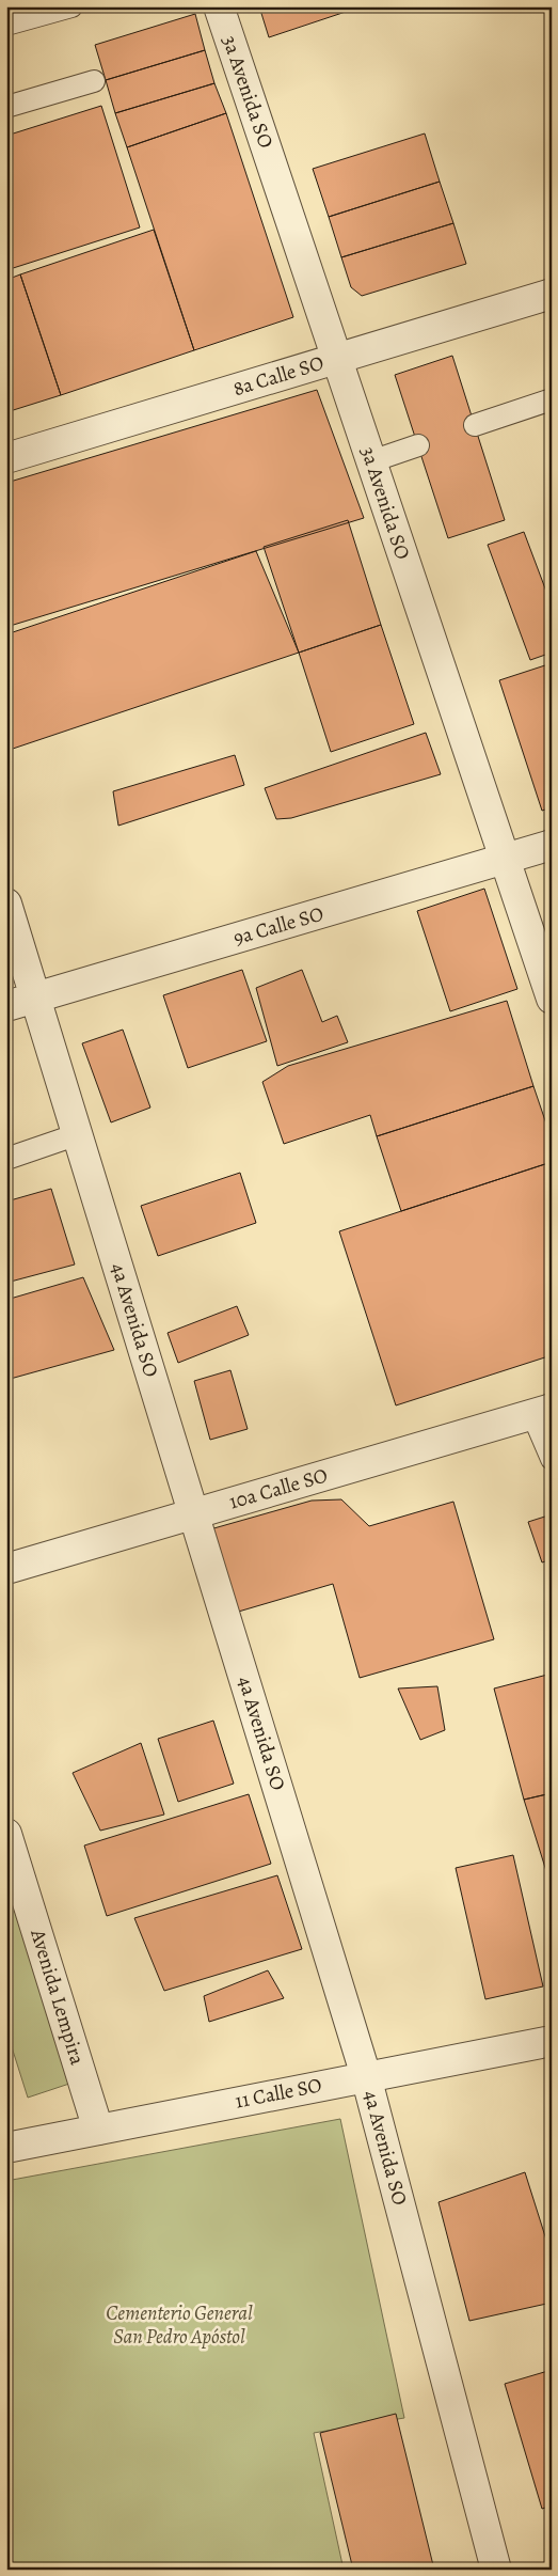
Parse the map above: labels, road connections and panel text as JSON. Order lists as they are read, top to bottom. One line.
{"streets":{"street":["3a Avenida SO","8a Calle SO","9a Calle SO","4a Avenida SO","10a Calle SO","Avenida Lempira","11 Calle SO"]},"crossings":[["3a Avenida SO","8a Calle SO"],["3a Avenida SO","9a Calle SO"],["9a Calle SO","4a Avenida SO"],["4a Avenida SO","10a Calle SO"],["4a Avenida SO","11 Calle SO"],["Avenida Lempira","11 Calle SO"]],"parks":["Cementerio General San Pedro Apóstol"]}
